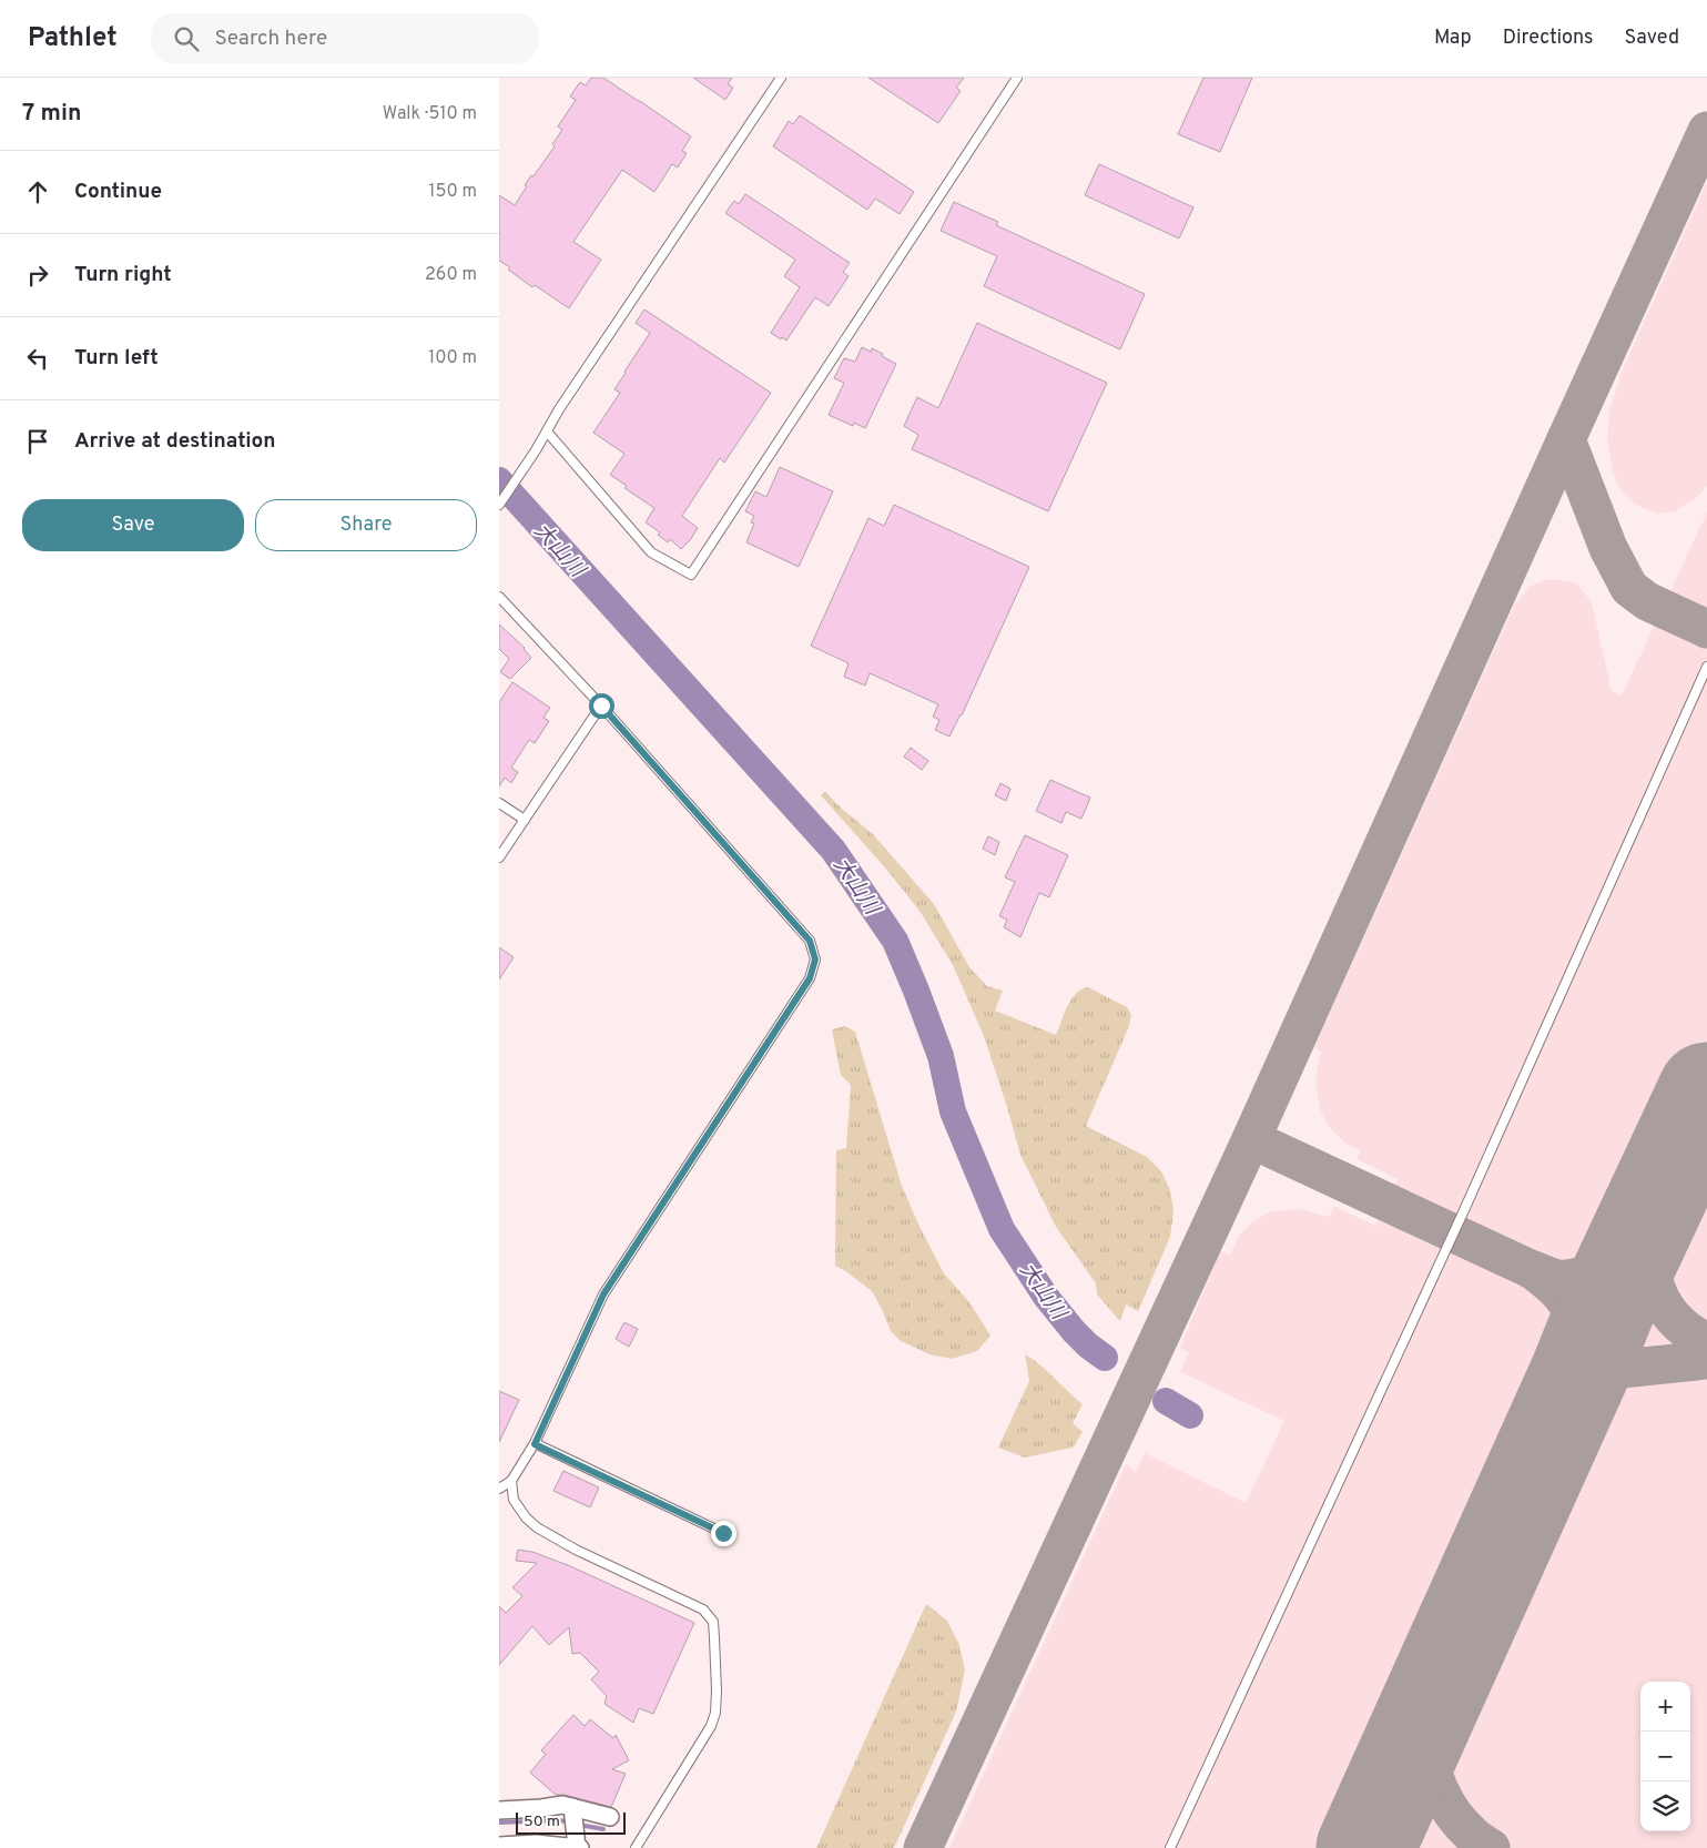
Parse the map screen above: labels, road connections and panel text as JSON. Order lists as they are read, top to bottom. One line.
{"water":["大山川"],"scale_bar":"50 m","page":{"header":"Pathlet","search":"Search here","nav":["Map","Directions","Saved"],"heading":["7 min","Walk · 510 m"],"list":[["Continue","150 m"],["Turn right","260 m"],["Turn left","100 m"],"Arrive at destination"],"buttons":["Save","Share"],"map_buttons":["+","−"],"scale":"50 m"}}
